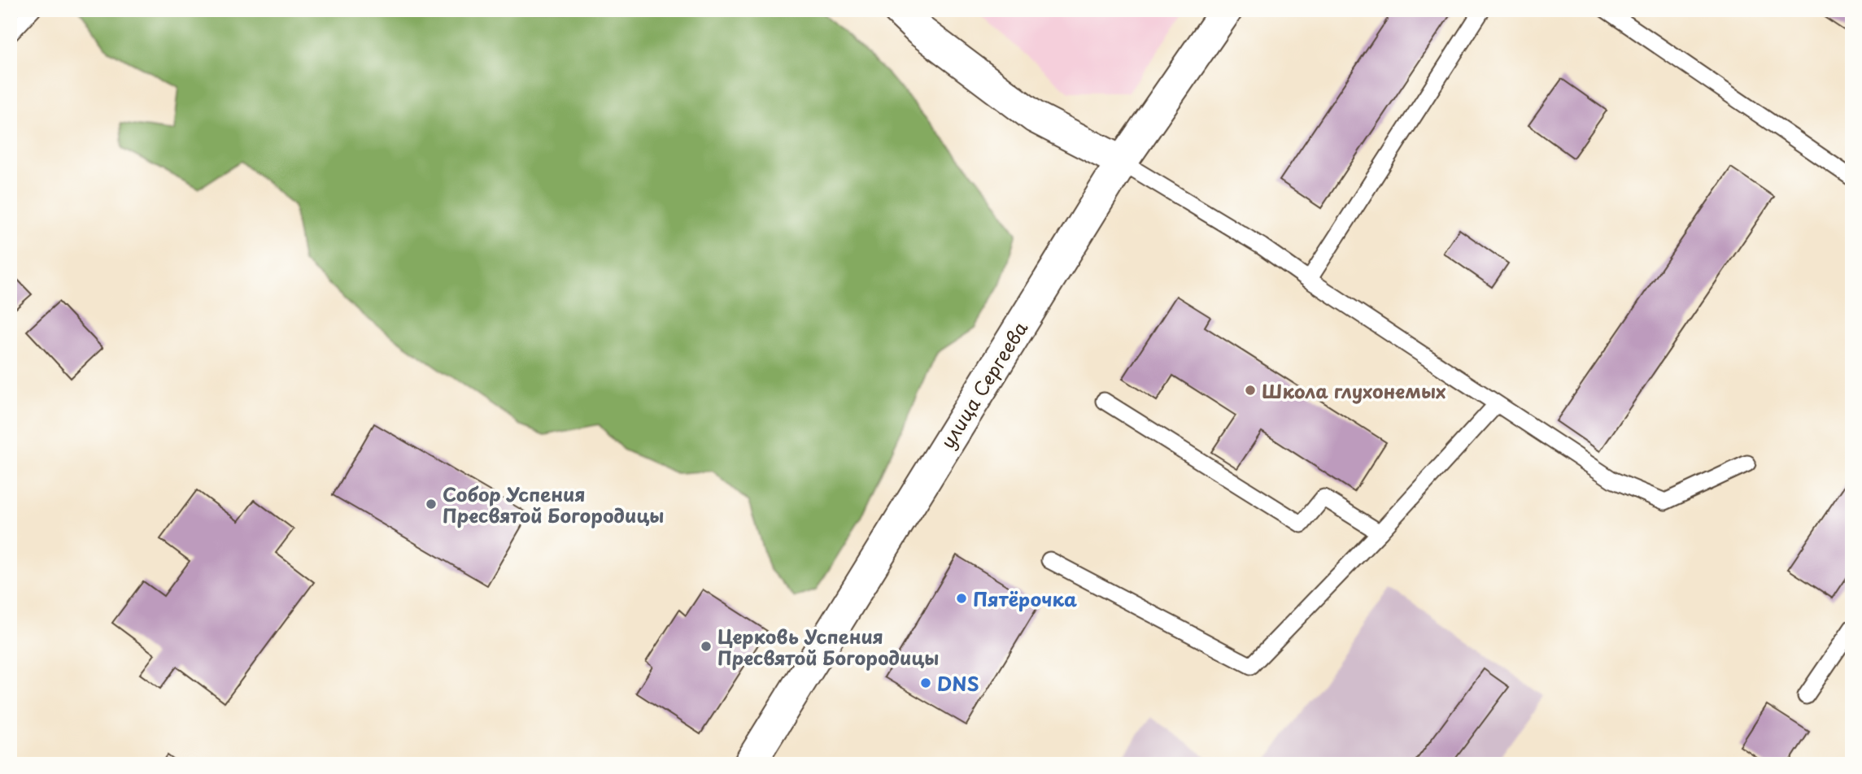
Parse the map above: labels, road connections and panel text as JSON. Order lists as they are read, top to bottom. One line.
{"streets":{"main road":["улица Сергеева"]},"places":["Школа глухонемых","Собор Успения Пресвятой Богородицы","Пятёрочка","Церковь Успения Пресвятой Богородицы","DNS"]}
